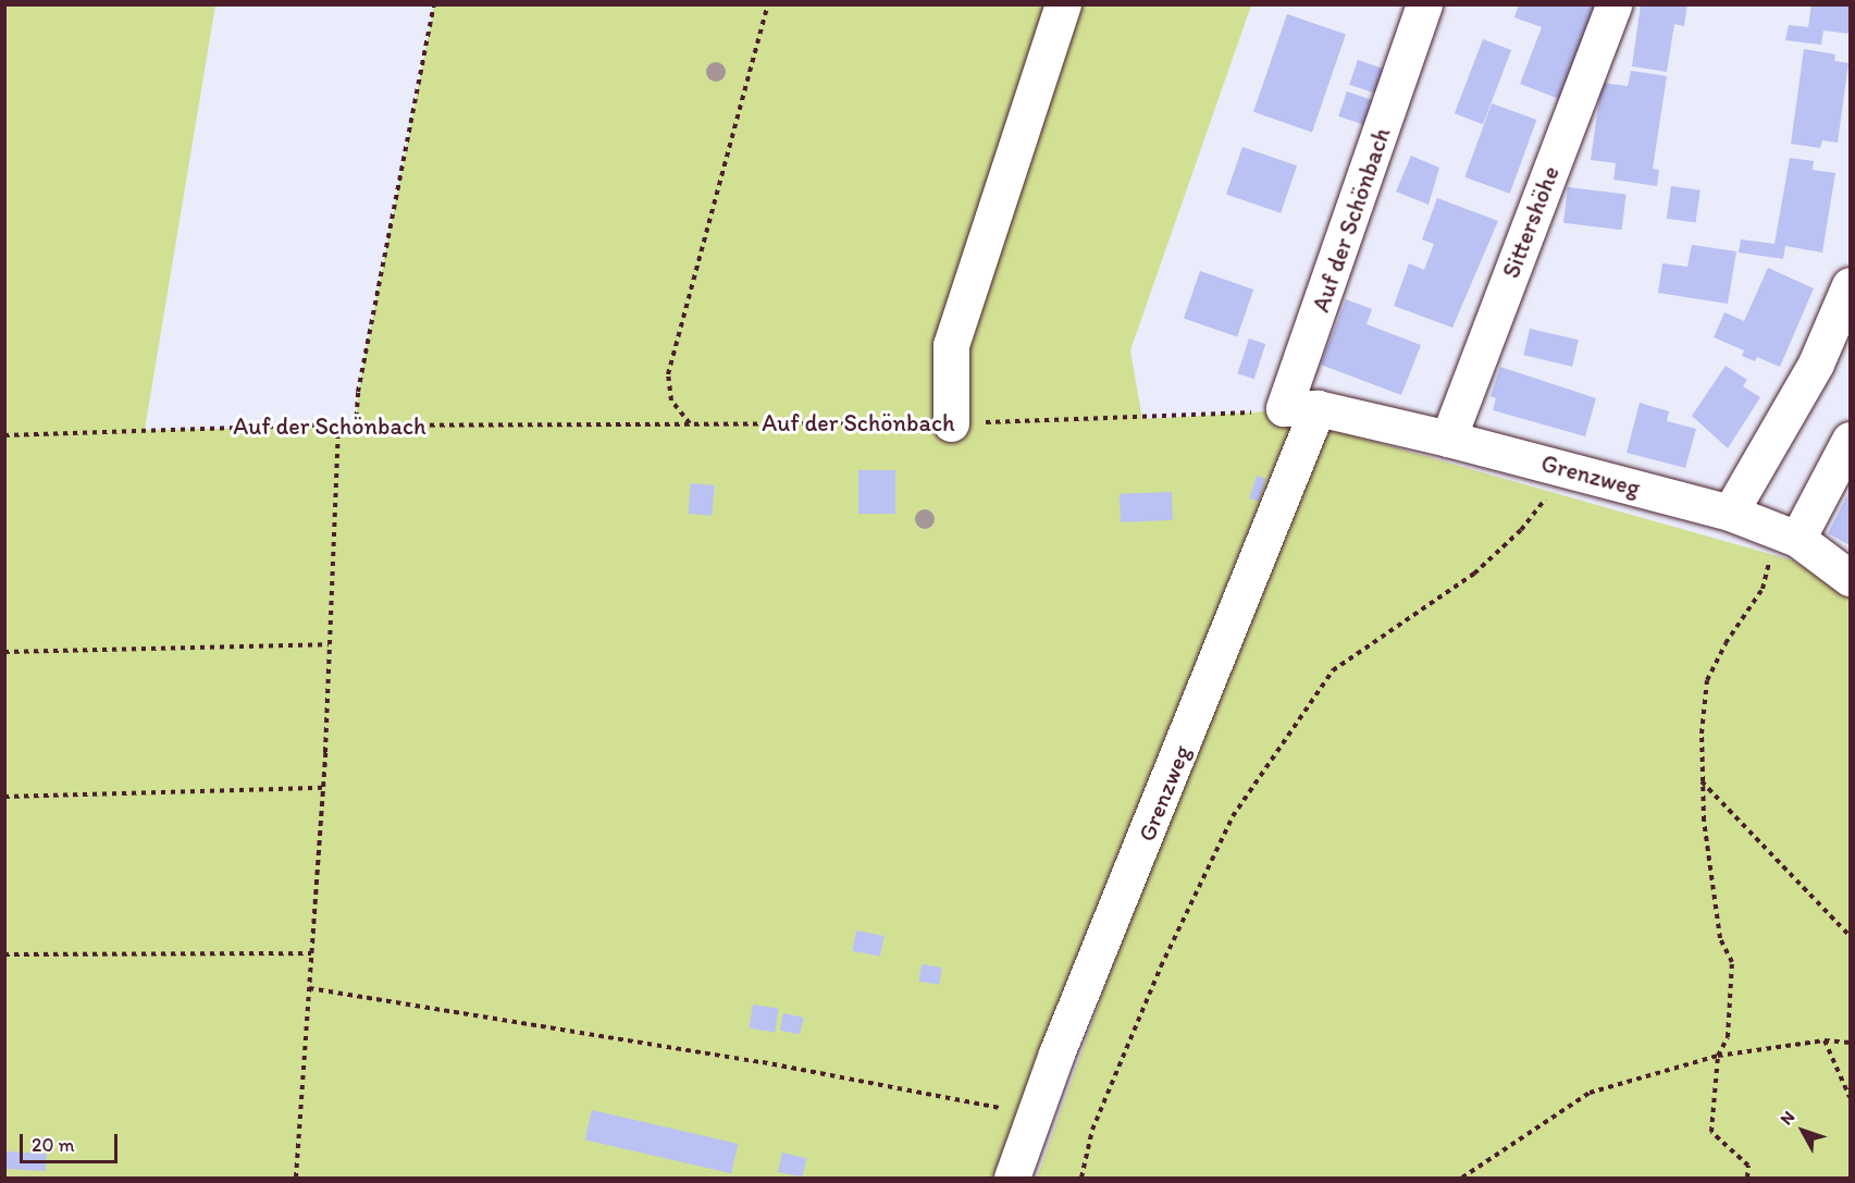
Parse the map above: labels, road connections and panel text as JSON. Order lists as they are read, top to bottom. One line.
{"streets":{"street":["Auf der Schönbach","Sittershöhe","Grenzweg"]},"crossings":[["Auf der Schönbach","Grenzweg"],["Sittershöhe","Grenzweg"]],"scale_bar":"20 m","north":"top left"}
